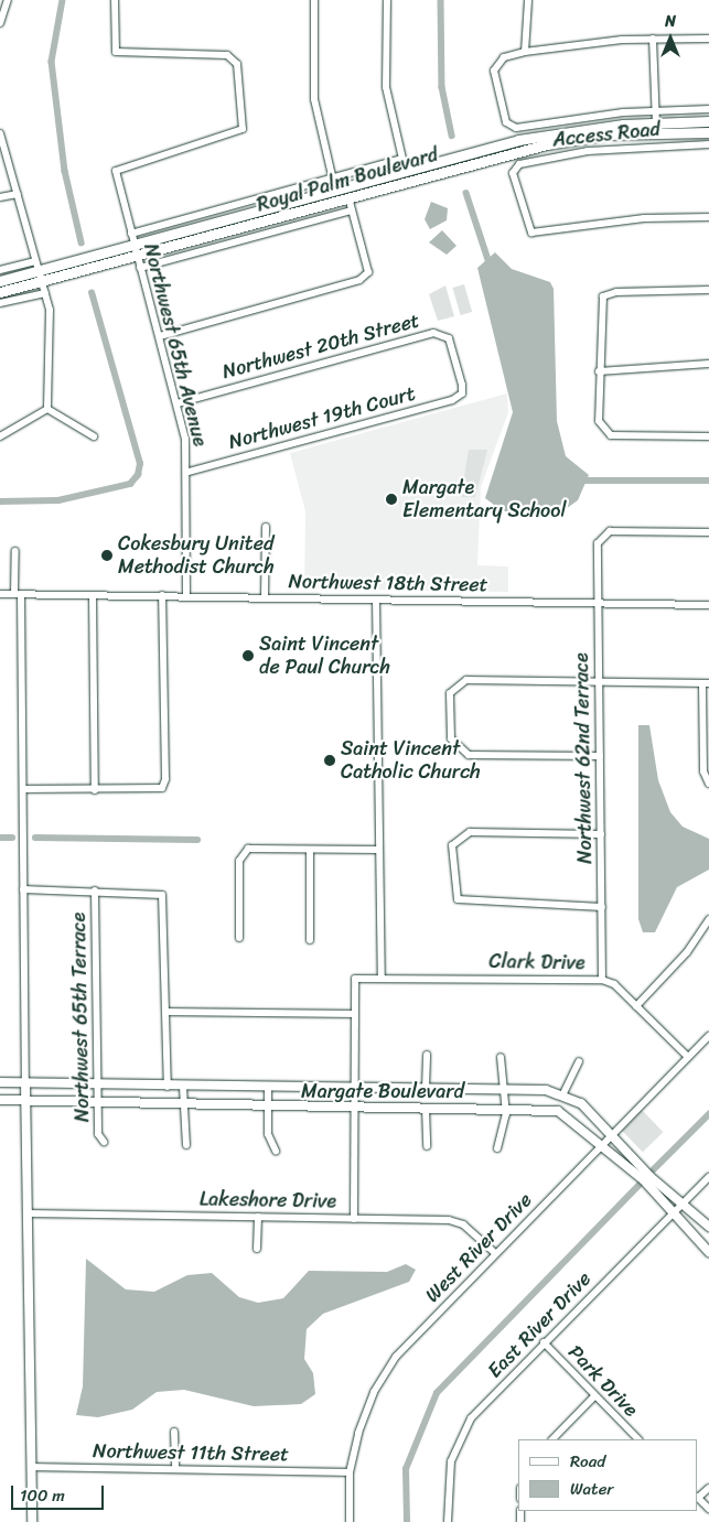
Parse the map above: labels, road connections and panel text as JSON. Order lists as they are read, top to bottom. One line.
{"streets":{"main road":["Royal Palm Boulevard"],"street":["Access Road","Northwest 65th Avenue","Northwest 20th Street","Northwest 19th Court","Northwest 18th Street","Northwest 62nd Terrace","Clark Drive","Northwest 65th Terrace","Margate Boulevard","Lakeshore Drive","West River Drive","East River Drive","Park Drive","Northwest 11th Street"]},"crossings":[["Royal Palm Boulevard","Northwest 65th Avenue"],["Northwest 65th Avenue","Northwest 20th Street"],["Northwest 65th Avenue","Northwest 19th Court"],["Northwest 65th Avenue","Northwest 18th Street"],["Northwest 20th Street","Northwest 19th Court"],["Northwest 18th Street","Northwest 62nd Terrace"],["Northwest 62nd Terrace","Clark Drive"],["Clark Drive","West River Drive"],["Northwest 65th Terrace","Margate Boulevard"],["Margate Boulevard","West River Drive"],["Margate Boulevard","East River Drive"],["Lakeshore Drive","West River Drive"],["West River Drive","Northwest 11th Street"],["East River Drive","Park Drive"]],"places":["Margate Elementary School","Cokesbury United Methodist Church","Saint Vincent de Paul Church","Saint Vincent Catholic Church"],"legend":["Road","Water"],"scale_bar":"100 m","north":"top"}
